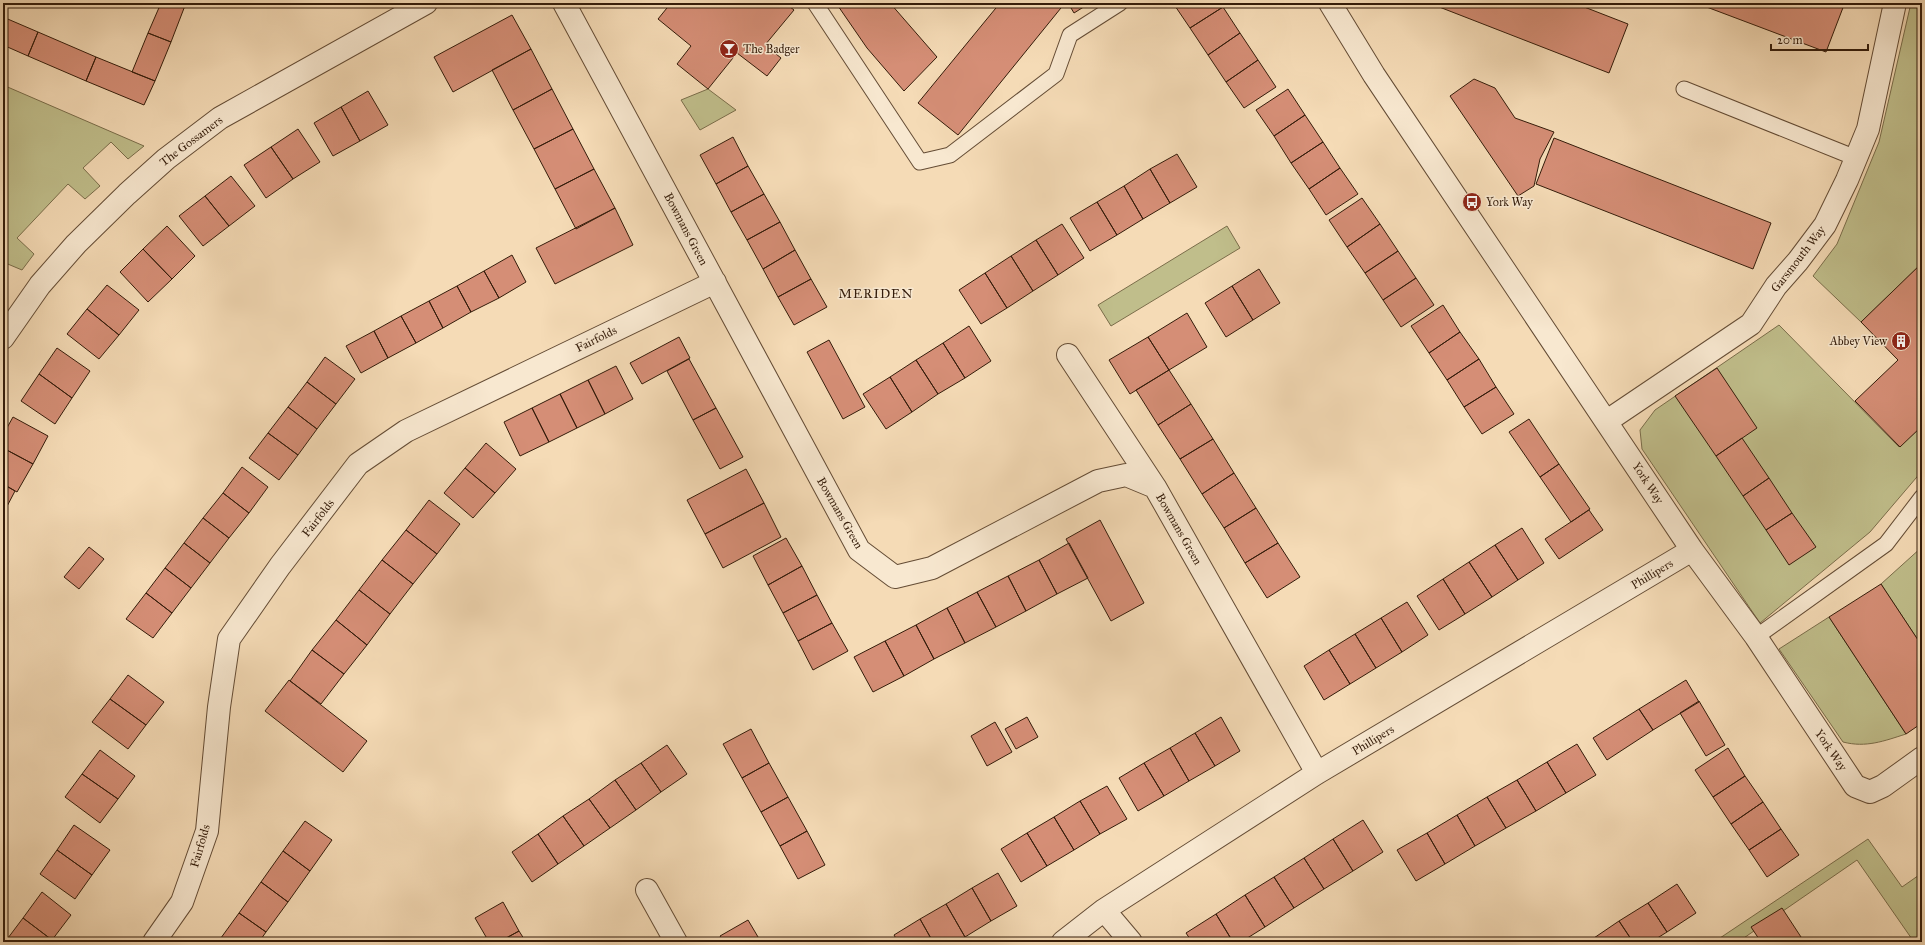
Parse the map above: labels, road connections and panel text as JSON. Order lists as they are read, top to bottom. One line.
{"streets":{"street":["The Gossamers","Bowmans Green","Garsmouth Way","Fairfolds","York Way","Phillipers"]},"crossings":[["Bowmans Green","Fairfolds"],["Bowmans Green","Phillipers"],["Garsmouth Way","York Way"],["York Way","Phillipers"]],"districts":["MERIDEN"],"places":{"bar":["The Badger"],"bus stop":["York Way"],"building":["Abbey View"]},"scale_bar":"20 m"}
